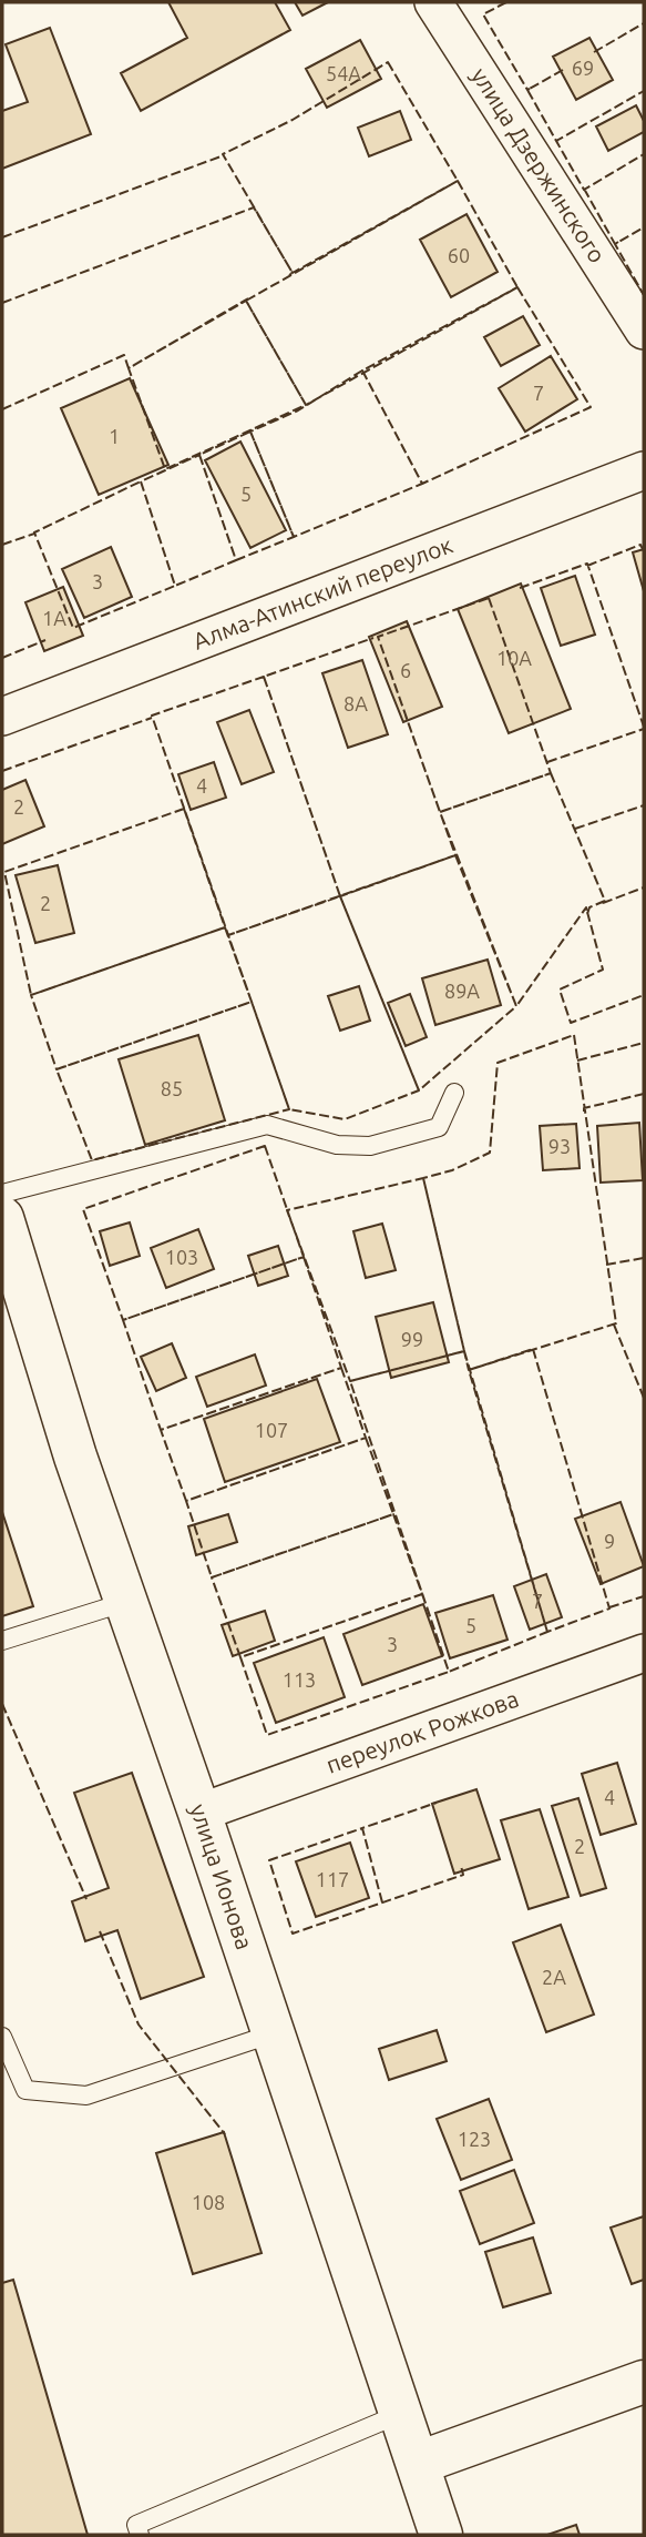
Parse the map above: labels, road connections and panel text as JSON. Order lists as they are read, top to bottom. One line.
{"streets":{"main road":["улица Ионова"],"street":["улица Дзержинского","Алма-Атинский переулок","переулок Рожкова"]},"crossings":[["переулок Рожкова","улица Ионова"]],"house_numbers":["69","54А","60","7","1","5","3","1А","10А","6","8А","4","2","2","89А","85","93","103","99","107","9","7","5","3","113","4","2","117","2А","123","108"]}
